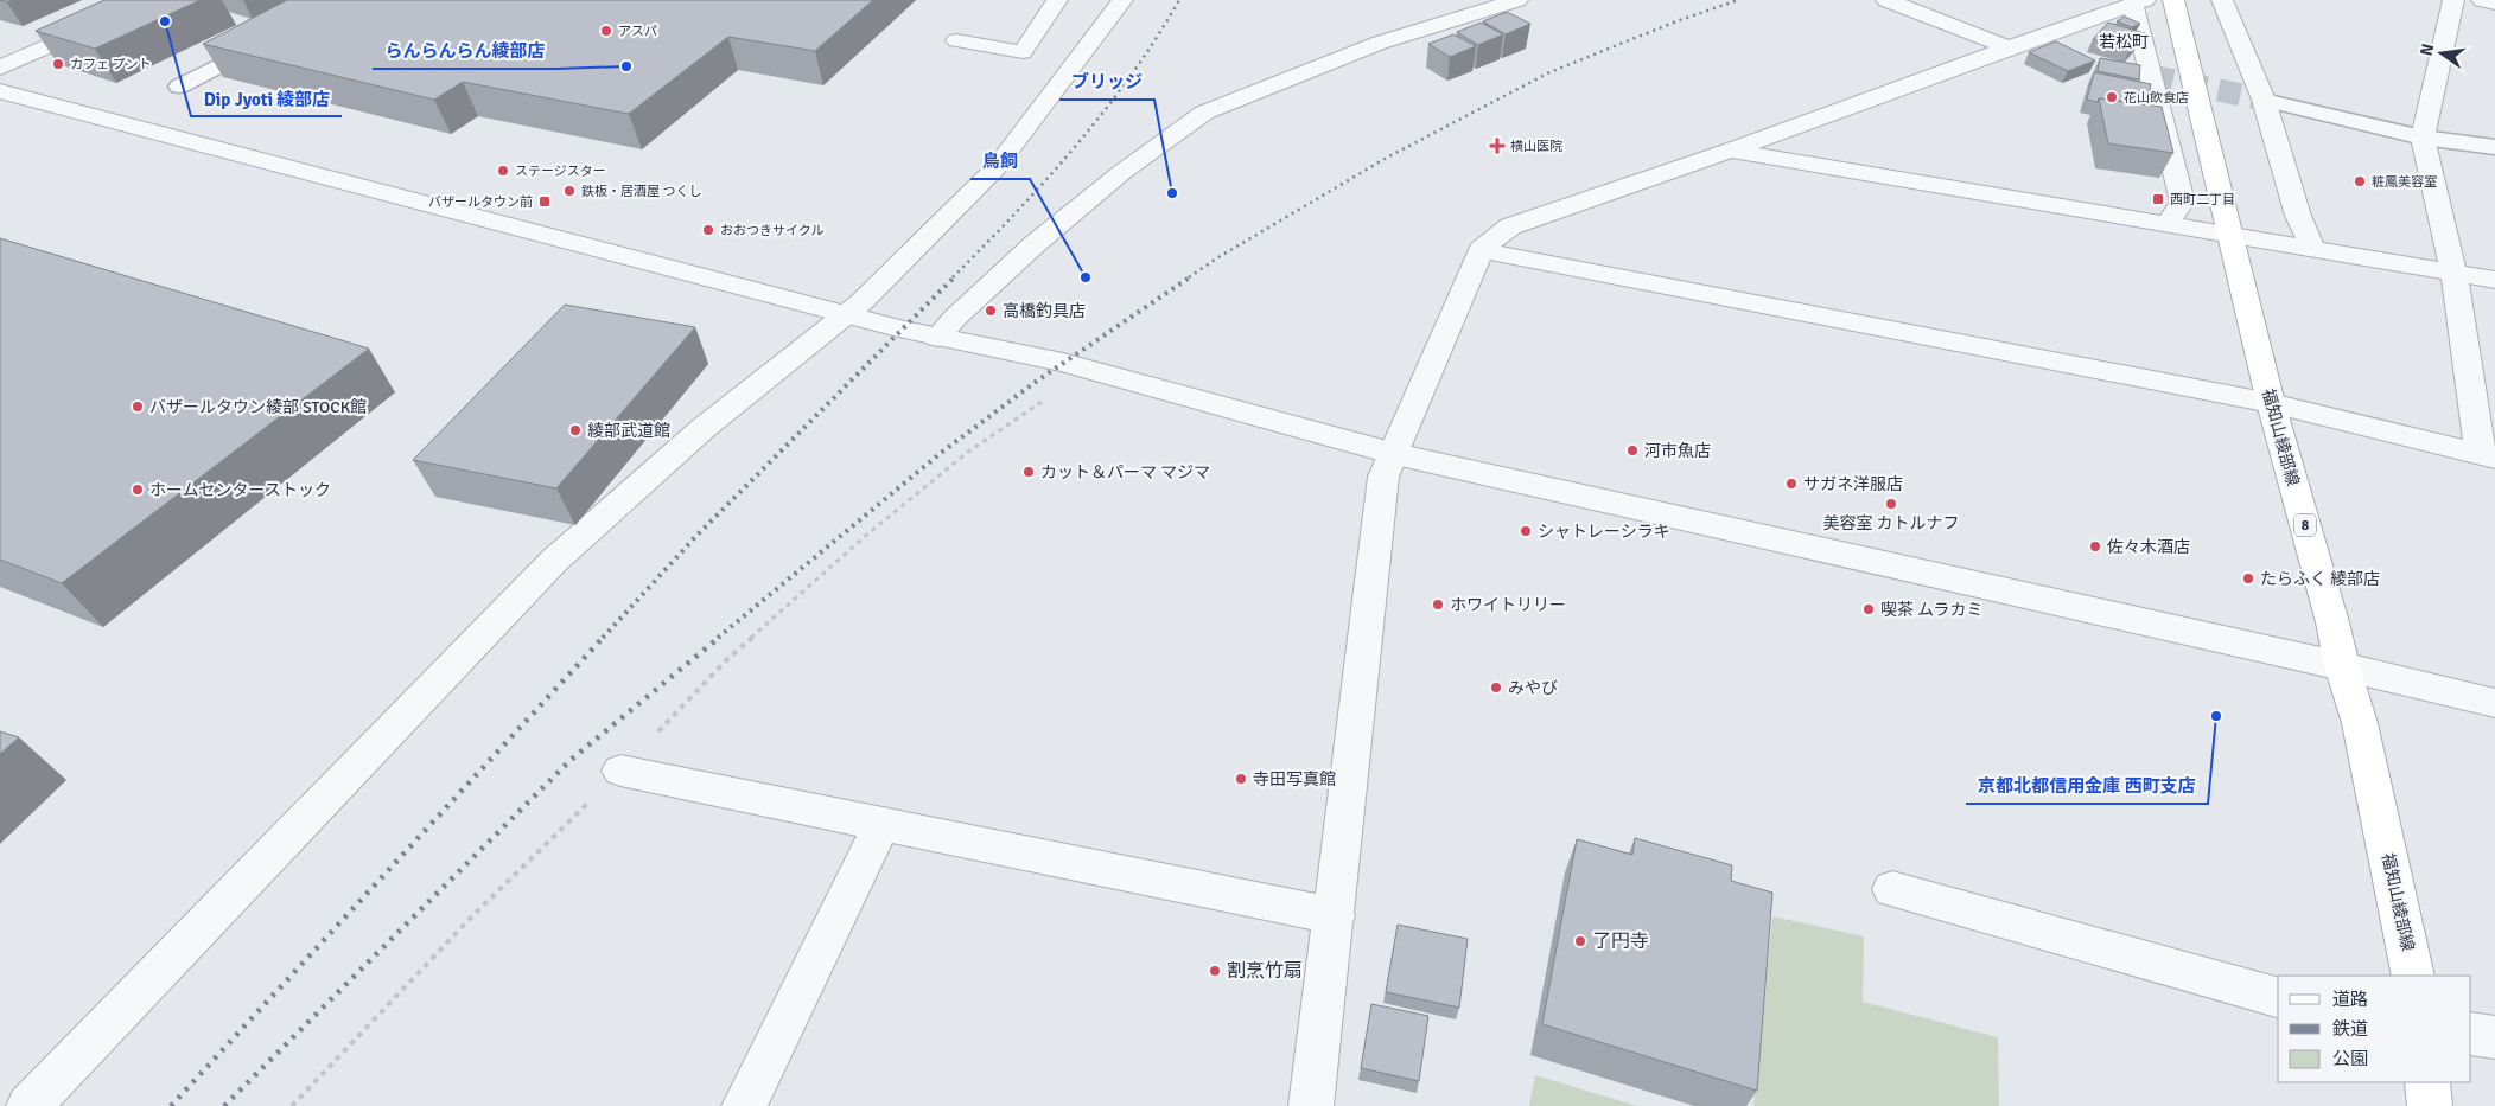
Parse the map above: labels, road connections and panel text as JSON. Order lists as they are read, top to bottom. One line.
{"streets":{"main road":["福知山綾部線","8"]},"districts":["若松町"],"places":{"other":["Dip Jyoti 綾部店","アスパ","カフェ プント","らんらんらん綾部店","花山飲食店","ステージスター","粧鳳美容室","鉄板・居酒屋 つくし","ブリッジ","おおつきサイクル","鳥飼","高橋釣具店","バザールタウン綾部 STOCK館","綾部武道館","河市魚店","カット＆パーマ マジマ","サガネ洋服店","ホームセンターストック","美容室 カトルナフ","シャトレーシラキ","佐々木酒店","たらふく 綾部店","ホワイトリリー","喫茶 ムラカミ","みやび","京都北都信用金庫 西町支店","寺田写真館","了円寺","割烹竹扇"],"health":["横山医院"],"transit":["西町二丁目","バザールタウン前"]},"legend":["道路","鉄道","公園"],"north":"left"}
